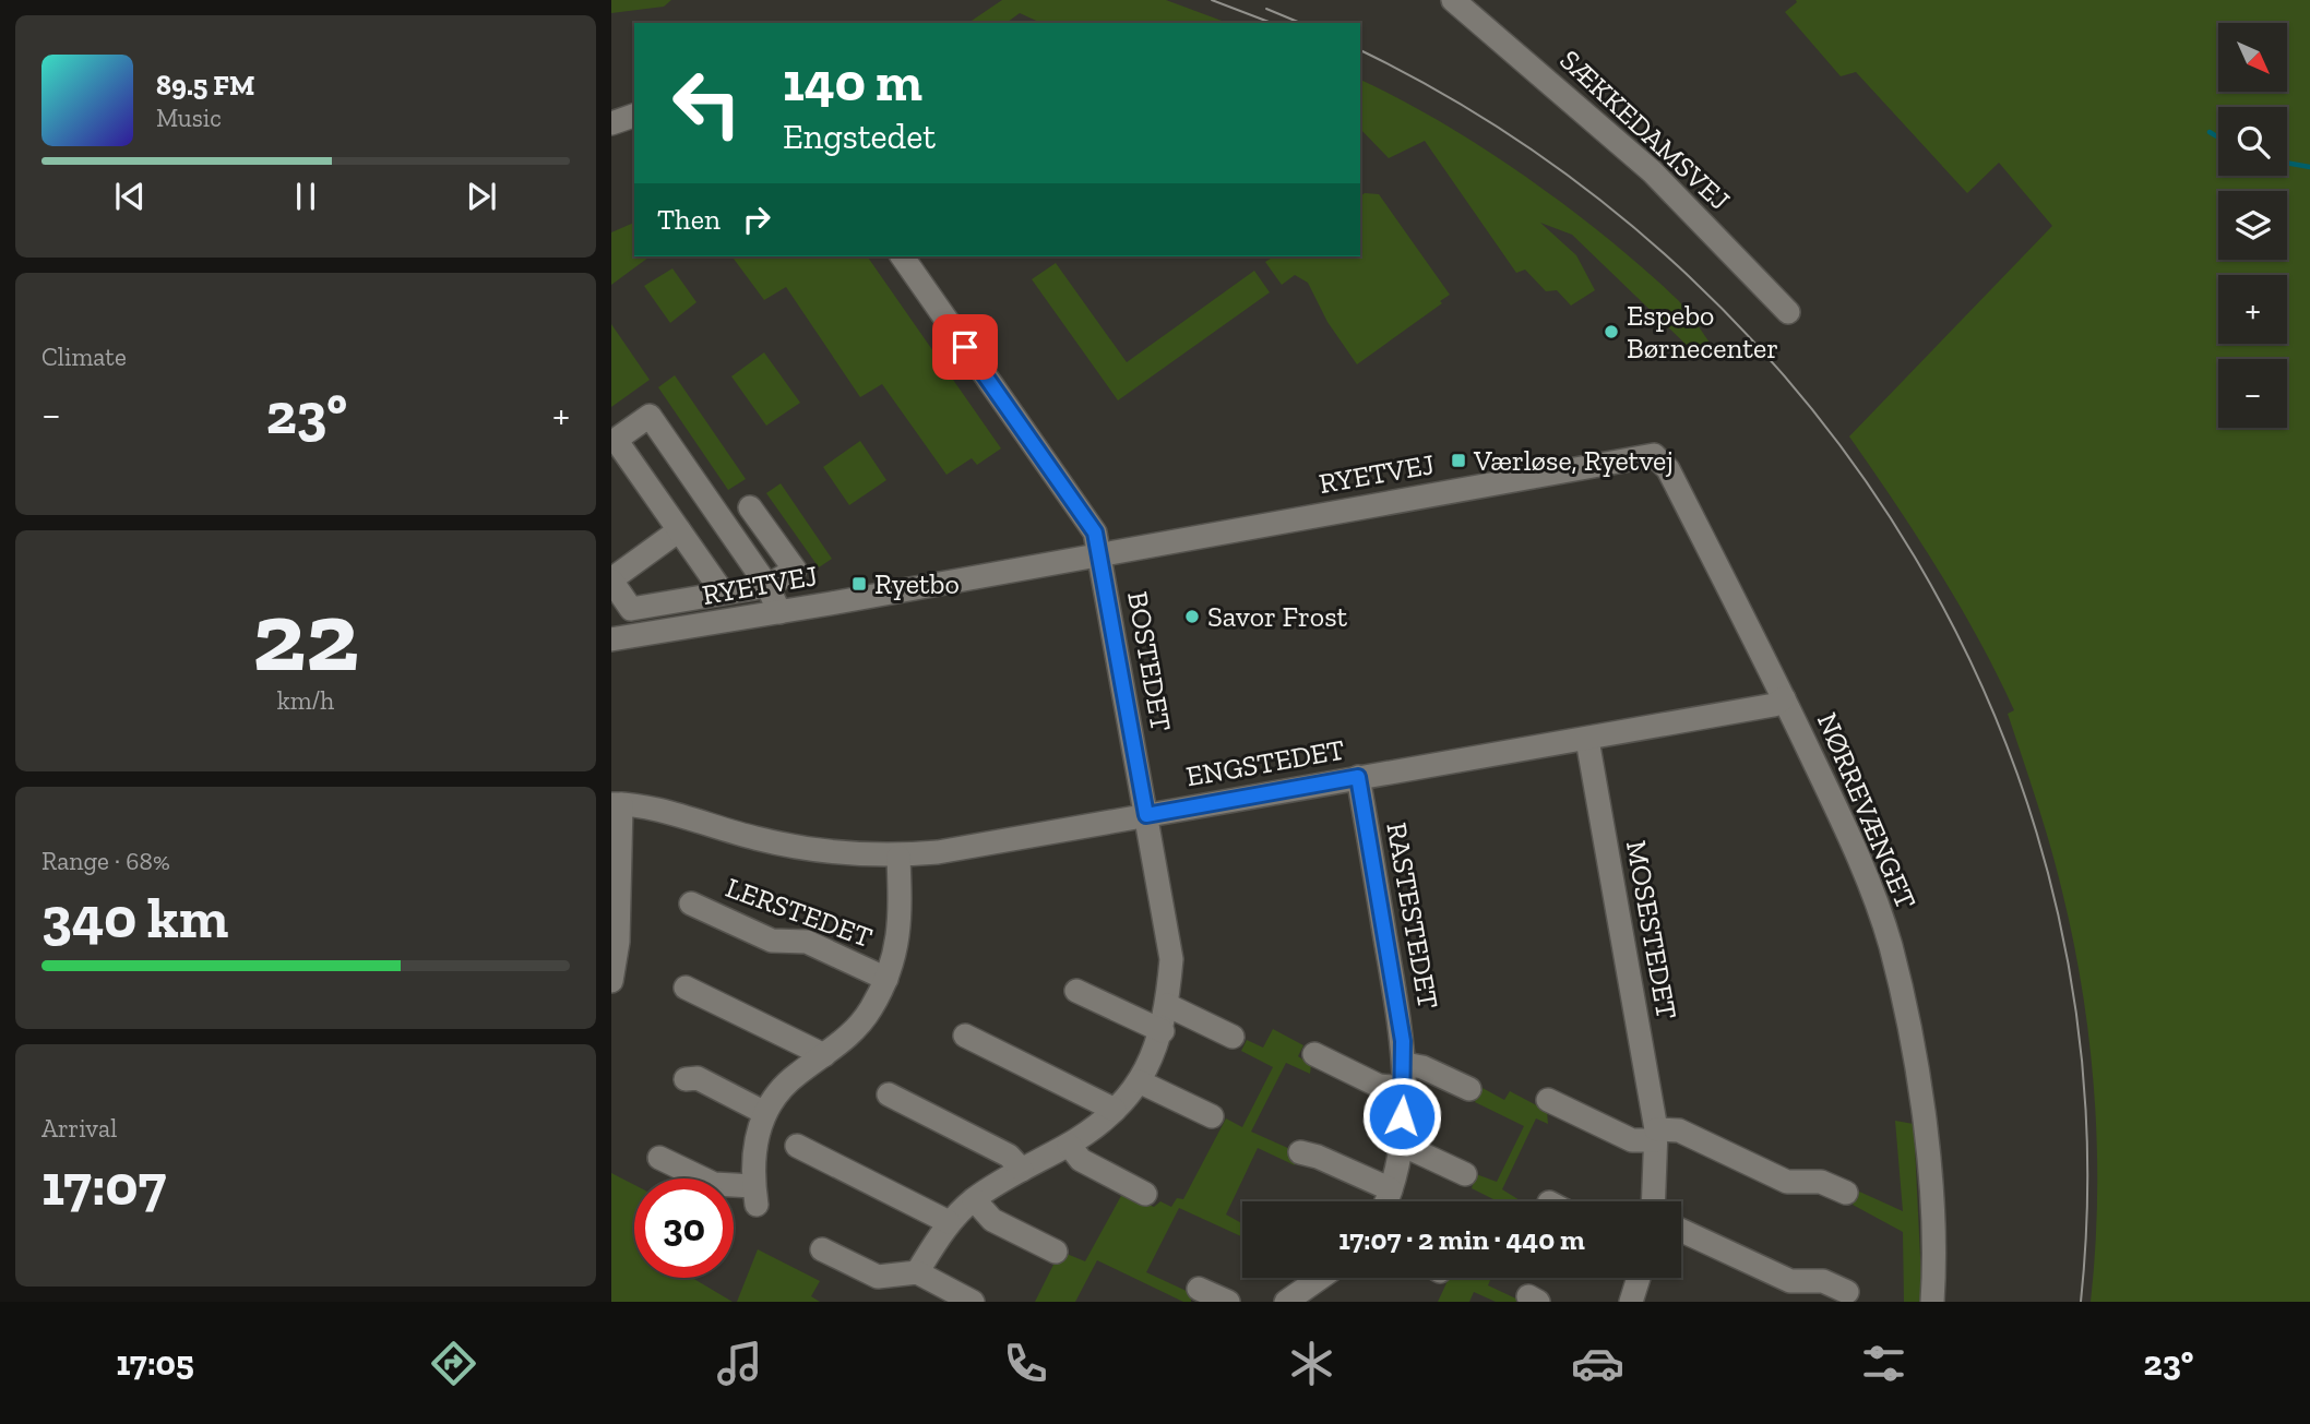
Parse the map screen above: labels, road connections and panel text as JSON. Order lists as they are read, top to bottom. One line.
{"streets":{"street":["SÆKKEDAMSVEJ","RYETVEJ","BOSTEDET","ENGSTEDET","NØRREVÆNGET","LERSTEDET","RASTESTEDET","MOSESTEDET"]},"crossings":[["RYETVEJ","BOSTEDET"],["RYETVEJ","NØRREVÆNGET"],["BOSTEDET","ENGSTEDET"],["ENGSTEDET","NØRREVÆNGET"],["ENGSTEDET","LERSTEDET"],["ENGSTEDET","RASTESTEDET"],["ENGSTEDET","MOSESTEDET"]],"places":{"other":["Espebo Børnecenter","Savor Frost"],"transit":["Værløse, Ryetvej","Ryetbo"]},"north":"bottom right","page":{"map_buttons":["+","−"],"turn":["140 m","Engstedet"],"song":["89.5 FM","Music"],"then":"Then","tile":["Climate",["22","km/h"],["Range · 68%","340 km"],["Arrival","17:07"]],"heat":["−","23°","+"],"limit":"30","trip":"17:07 · 2 min · 440 m","tabs":["17:05","23°"]}}
